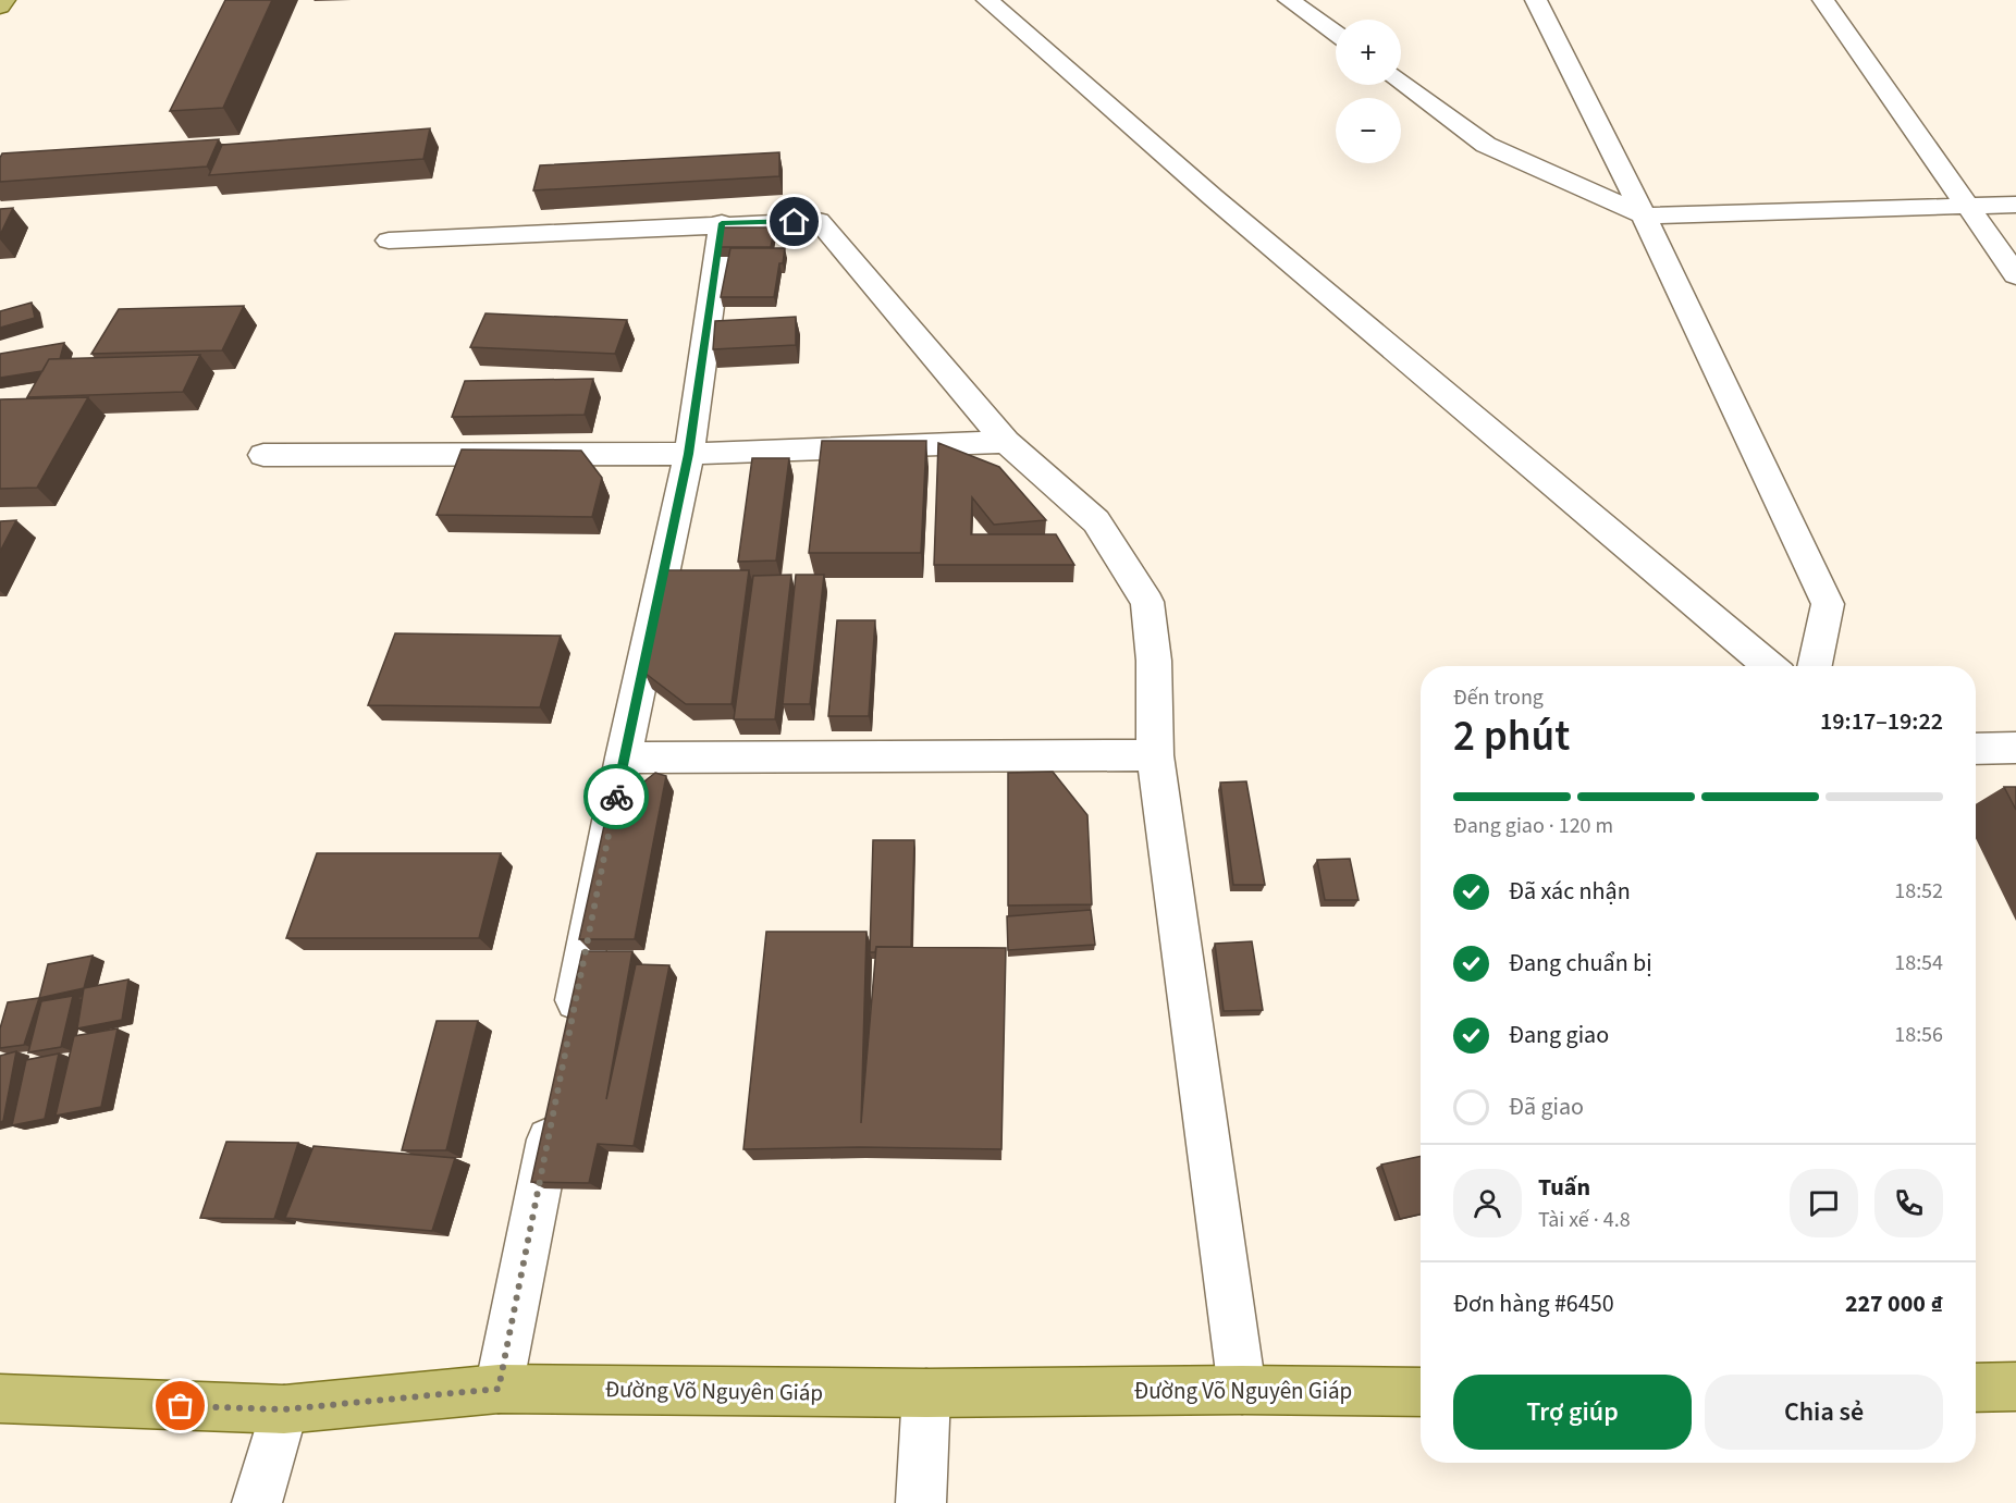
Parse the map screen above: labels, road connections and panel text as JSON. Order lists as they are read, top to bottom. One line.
{"streets":{"main road":["Đường Võ Nguyên Giáp"]},"page":{"map_buttons":["+","−"],"heading":["2 phút","Đến trong","19:17–19:22"],"panel":["Tuấn","Tài xế · 4.8","Đơn hàng #6450","227 000 ₫"],"bar":"Đang giao · 120 m","list":[["Đã xác nhận","18:52"],["Đang chuẩn bị","18:54"],["Đang giao","18:56"],"Đã giao"],"buttons":["Trợ giúp","Chia sẻ"]}}
